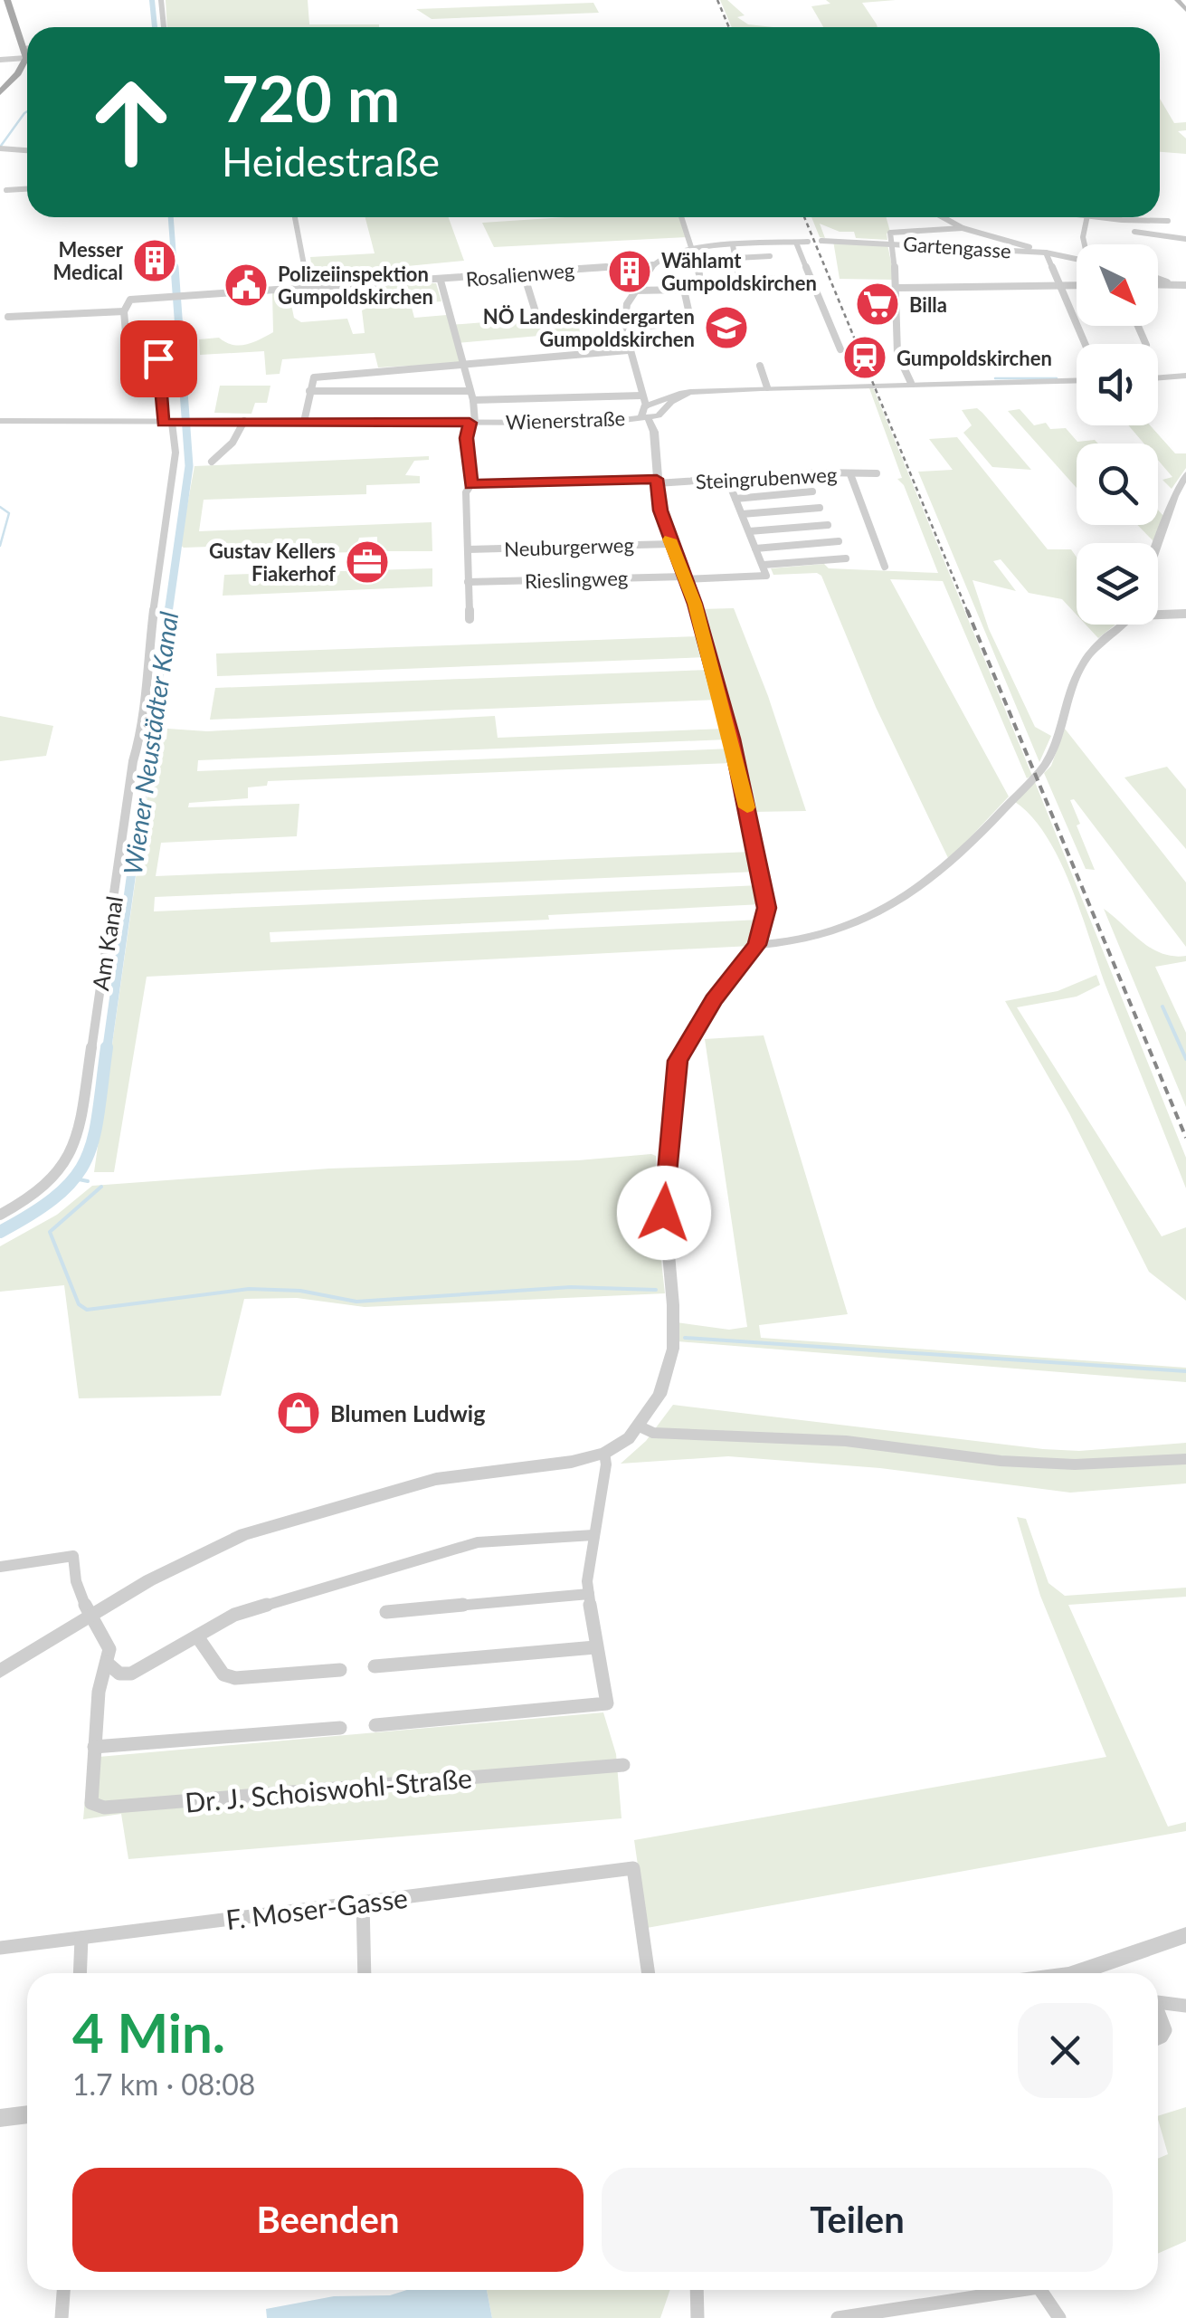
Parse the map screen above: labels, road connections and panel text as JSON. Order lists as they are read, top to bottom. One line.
{"streets":{"street":["Gartengasse","Rosalienweg","Wienerstraße","Steingrubenweg","Neuburgerweg","Rieslingweg","Am Kanal","Dr. J. Schoiswohl-Straße","F. Moser-Gasse"]},"crossings":[["Rosalienweg","Am Kanal"],["Wienerstraße","Am Kanal"]],"water":["Wiener Neustädter Kanal"],"places":{"building":["Messer Medical","Wählamt Gumpoldskirchen"],"public building":["Polizeiinspektion Gumpoldskirchen"],"supermarket":["Billa"],"school or university":["NÖ Landeskindergarten Gumpoldskirchen"],"station":["Gumpoldskirchen"],"office":["Gustav Kellers Fiakerhof"],"shop":["Blumen Ludwig"]},"north":"bottom right","page":{"turn":["720 m","Heidestraße"],"heading":["4 Min.","1.7 km · 08:08"],"buttons":["Beenden","Teilen"]}}
